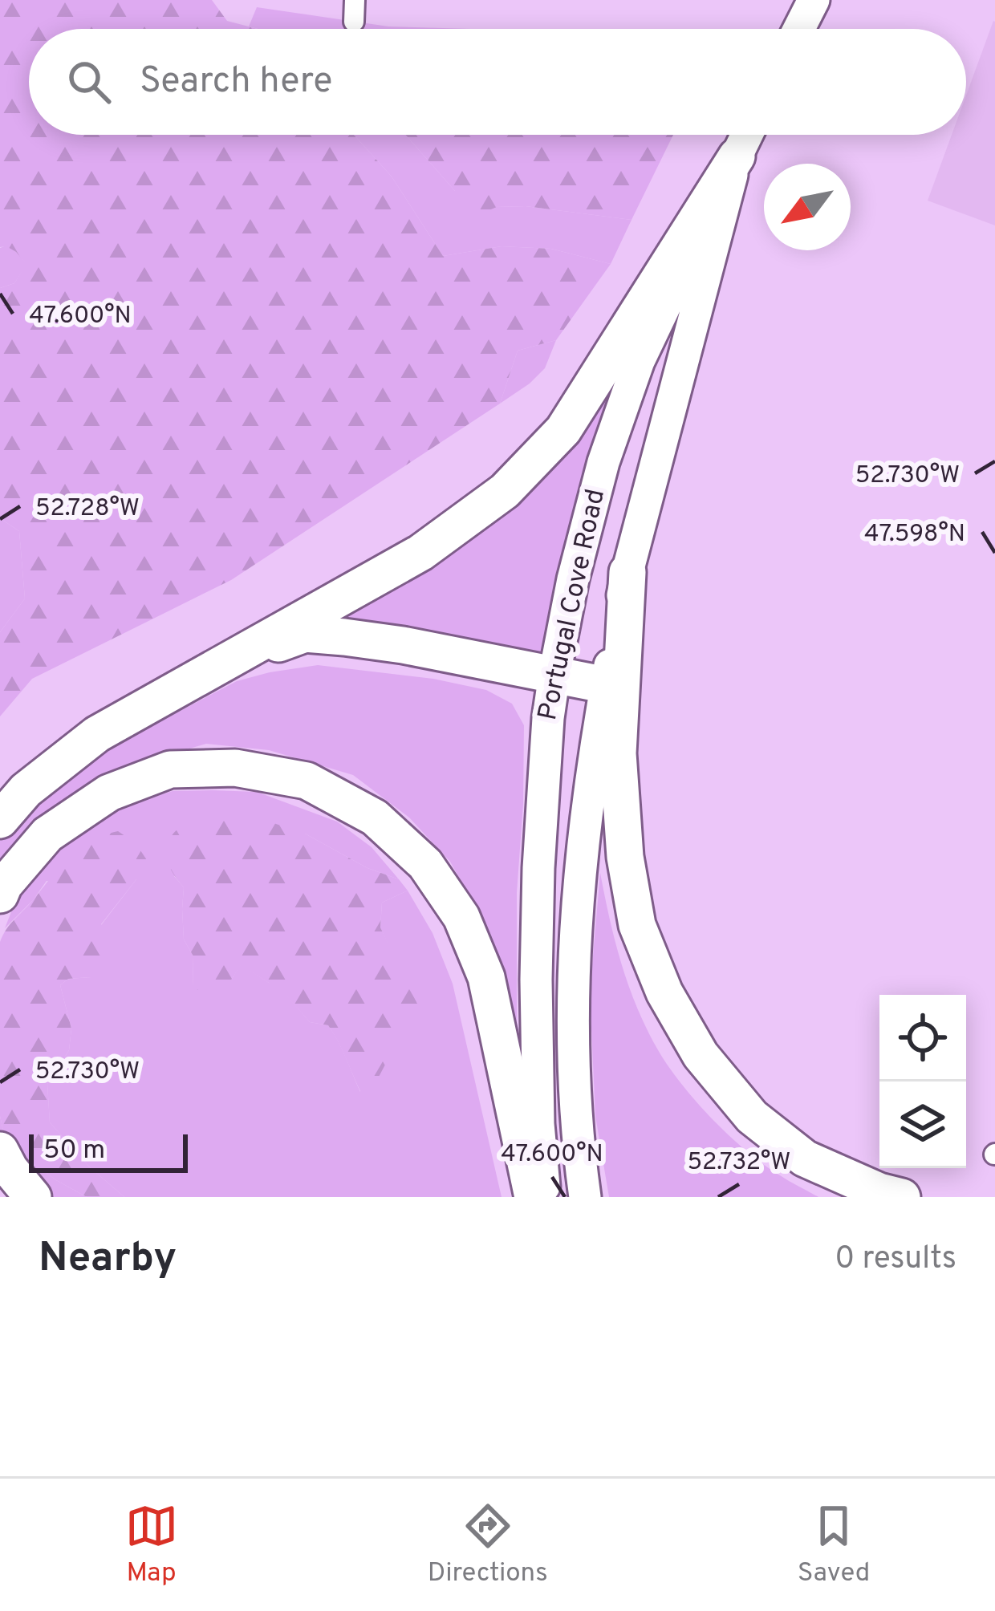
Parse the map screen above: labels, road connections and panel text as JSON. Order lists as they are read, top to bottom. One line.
{"streets":{"main road":["Portugal Cove Road"]},"scale_bar":"50 m","north":"bottom left","page":{"search":"Search here","scale":"50 m","heading":["Nearby","0 results"],"nav":["Map","Directions","Saved"]},"coordinates":["47.600°N","52.730°W","52.728°W","47.598°N","52.732°W"]}
